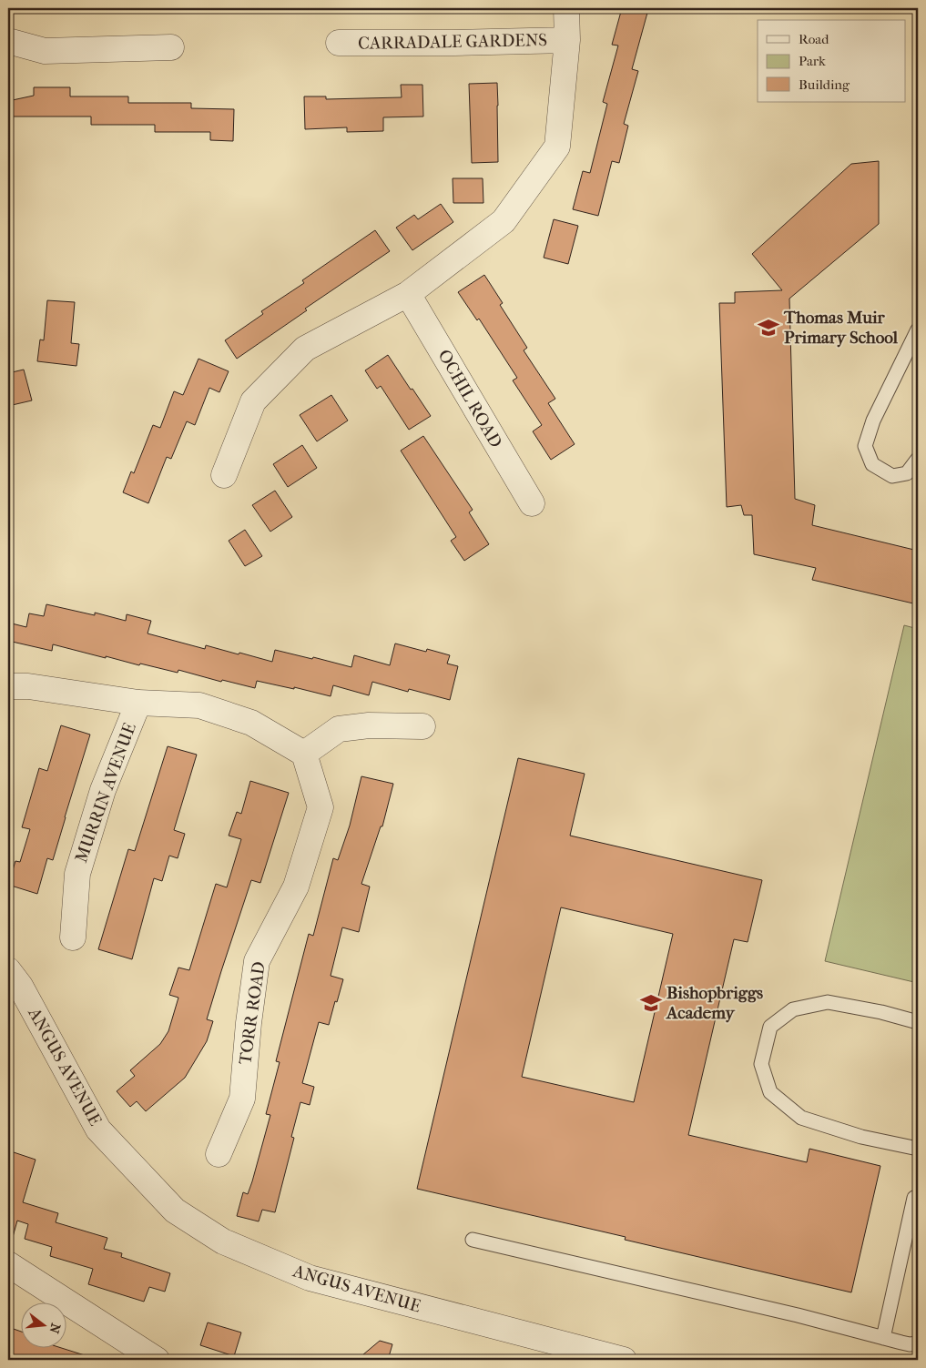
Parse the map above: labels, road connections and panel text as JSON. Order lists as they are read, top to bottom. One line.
{"streets":{"street":["CARRADALE GARDENS","OCHIL ROAD","MURRIN AVENUE","TORR ROAD","ANGUS AVENUE"]},"places":{"school or university":["Thomas Muir Primary School","Bishopbriggs Academy"]},"legend":["Road","Park","Building"],"north":"right"}
